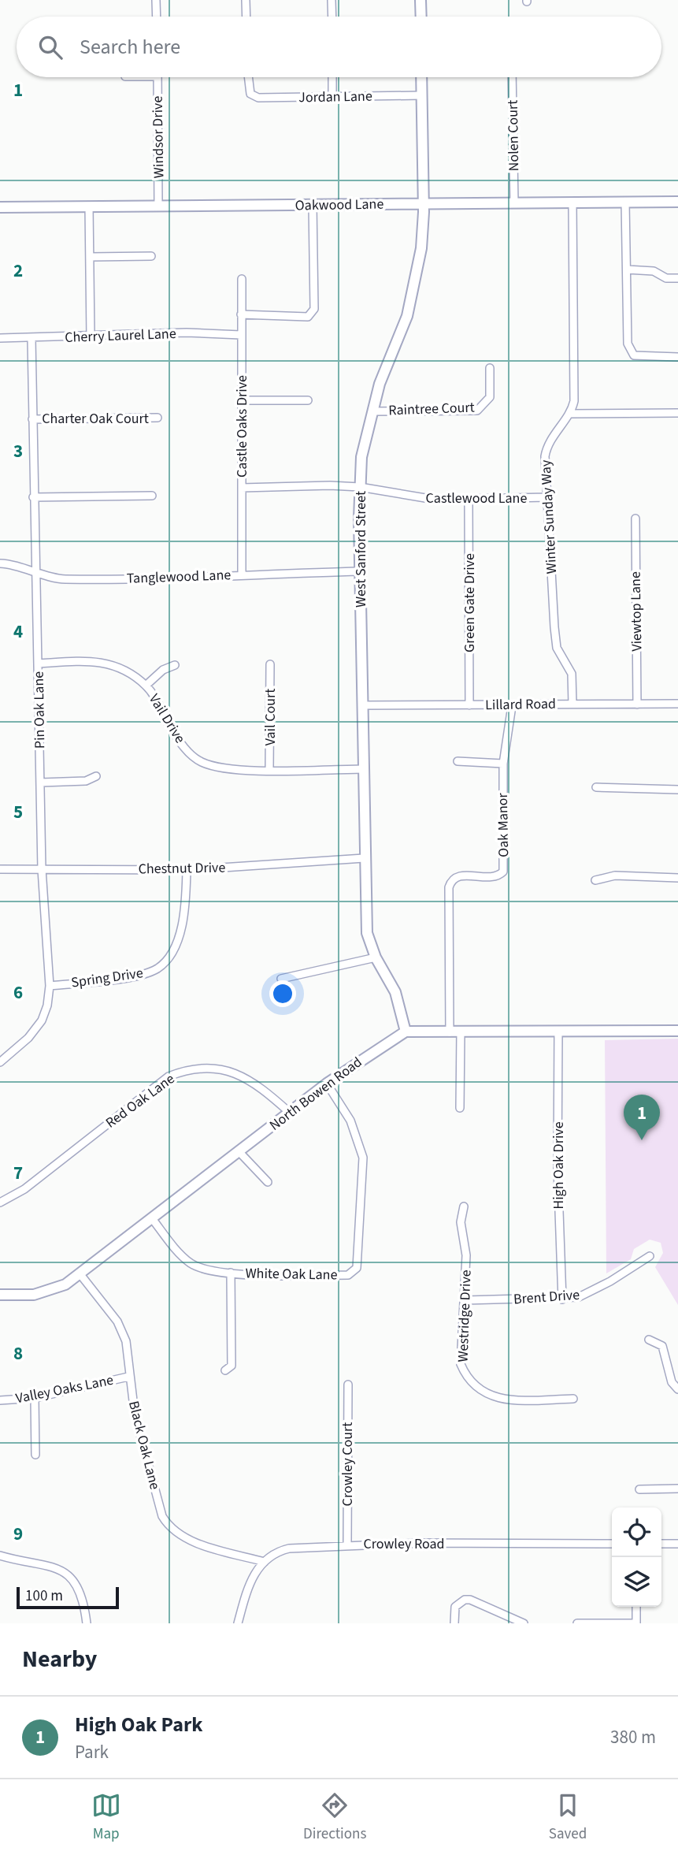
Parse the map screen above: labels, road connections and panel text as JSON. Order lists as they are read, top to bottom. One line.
{"streets":{"street":["Jordan Lane","Nolen Court","Windsor Drive","Oakwood Lane","Cherry Laurel Lane","Raintree Court","Charter Oak Court","Castle Oaks Drive","Castlewood Lane","Winter Sunday Way","West Sanford Street","Tanglewood Lane","Green Gate Drive","Viewtop Lane","Lillard Road","Pin Oak Lane","Vail Court","Vail Drive","Oak Manor","Chestnut Drive","Spring Drive","North Bowen Road","Red Oak Lane","High Oak Drive","White Oak Lane","Brent Drive","Westridge Drive","Valley Oaks Lane","Black Oak Lane","Crowley Court","Crowley Road"]},"crossings":[["Jordan Lane","West Sanford Street"],["Nolen Court","Oakwood Lane"],["Windsor Drive","Oakwood Lane"],["Oakwood Lane","West Sanford Street"],["Cherry Laurel Lane","Castle Oaks Drive"],["Cherry Laurel Lane","Pin Oak Lane"],["Raintree Court","West Sanford Street"],["Charter Oak Court","Pin Oak Lane"],["Castle Oaks Drive","Castlewood Lane"],["Castle Oaks Drive","Tanglewood Lane"],["Castlewood Lane","Winter Sunday Way"],["Castlewood Lane","West Sanford Street"],["Castlewood Lane","Green Gate Drive"],["Winter Sunday Way","Lillard Road"],["West Sanford Street","Tanglewood Lane"],["West Sanford Street","Lillard Road"],["West Sanford Street","Vail Drive"],["West Sanford Street","Chestnut Drive"],["West Sanford Street","North Bowen Road"],["Tanglewood Lane","Pin Oak Lane"],["Green Gate Drive","Lillard Road"],["Viewtop Lane","Lillard Road"],["Lillard Road","Oak Manor"],["Pin Oak Lane","Vail Drive"],["Pin Oak Lane","Chestnut Drive"],["Pin Oak Lane","Spring Drive"],["Vail Court","Vail Drive"],["Chestnut Drive","Spring Drive"],["North Bowen Road","Red Oak Lane"],["North Bowen Road","White Oak Lane"],["North Bowen Road","Black Oak Lane"],["High Oak Drive","Brent Drive"],["Brent Drive","Westridge Drive"],["Valley Oaks Lane","Black Oak Lane"],["Black Oak Lane","Crowley Road"],["Crowley Court","Crowley Road"]],"scale_bar":"100 m","page":{"search":"Search here","pins":"1","scale":"100 m","heading":"Nearby","list":[{"mark":"1","name":"High Oak Park","note":"Park","value":"380 m"}],"nav":["Map","Directions","Saved"]},"grid":{"rows":["1","2","3","4","5","6","7","8","9"]}}
